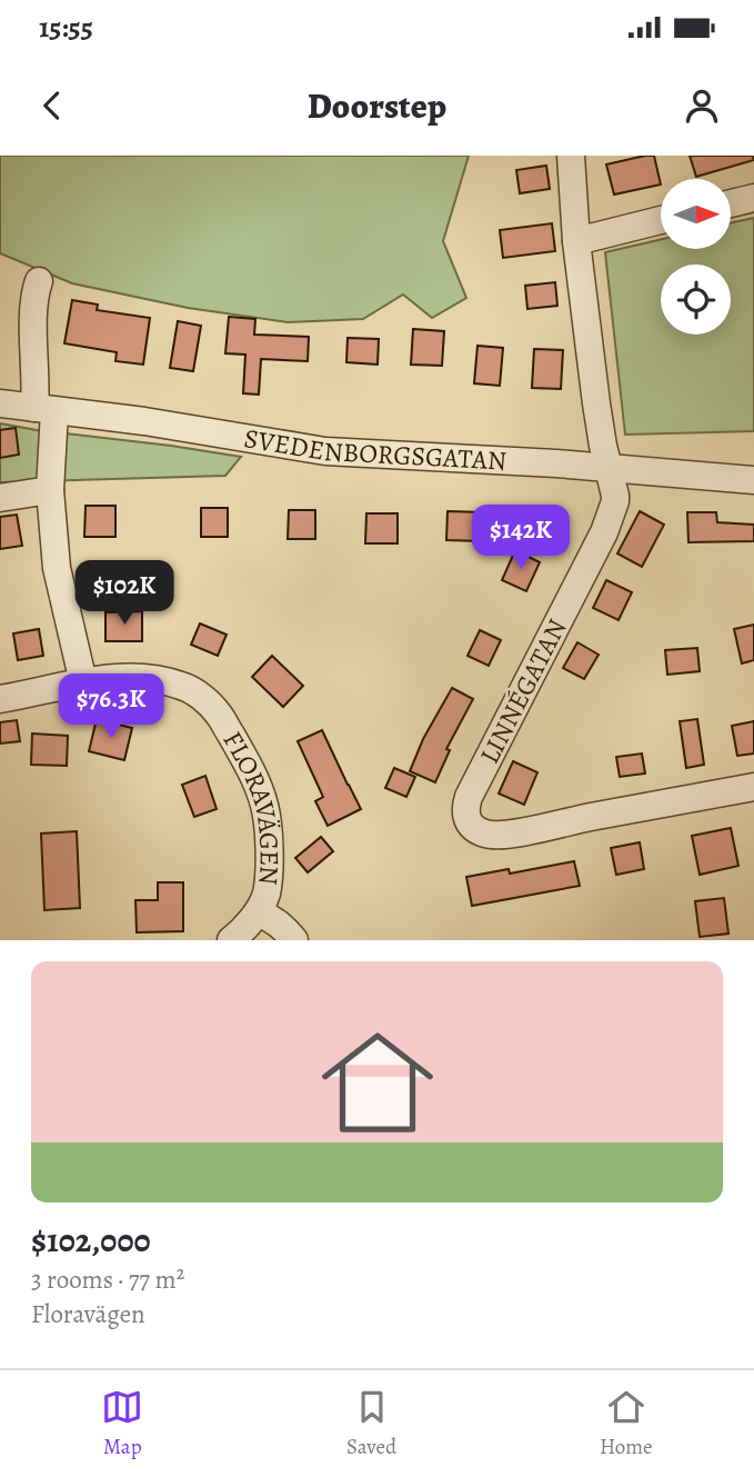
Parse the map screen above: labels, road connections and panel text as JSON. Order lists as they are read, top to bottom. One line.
{"streets":{"street":["SVEDENBORGSGATAN","LINNÉGATAN","FLORAVÄGEN"]},"crossings":[["SVEDENBORGSGATAN","LINNÉGATAN"]],"north":"right","page":{"status":"15:55","header":"Doorstep","price":["$142K","$102K","$76.3K"],"list":[{"name":"$102,000","note":"3 rooms · 77 m² · Floravägen"}],"tabs":["Map","Saved","Home"]}}
